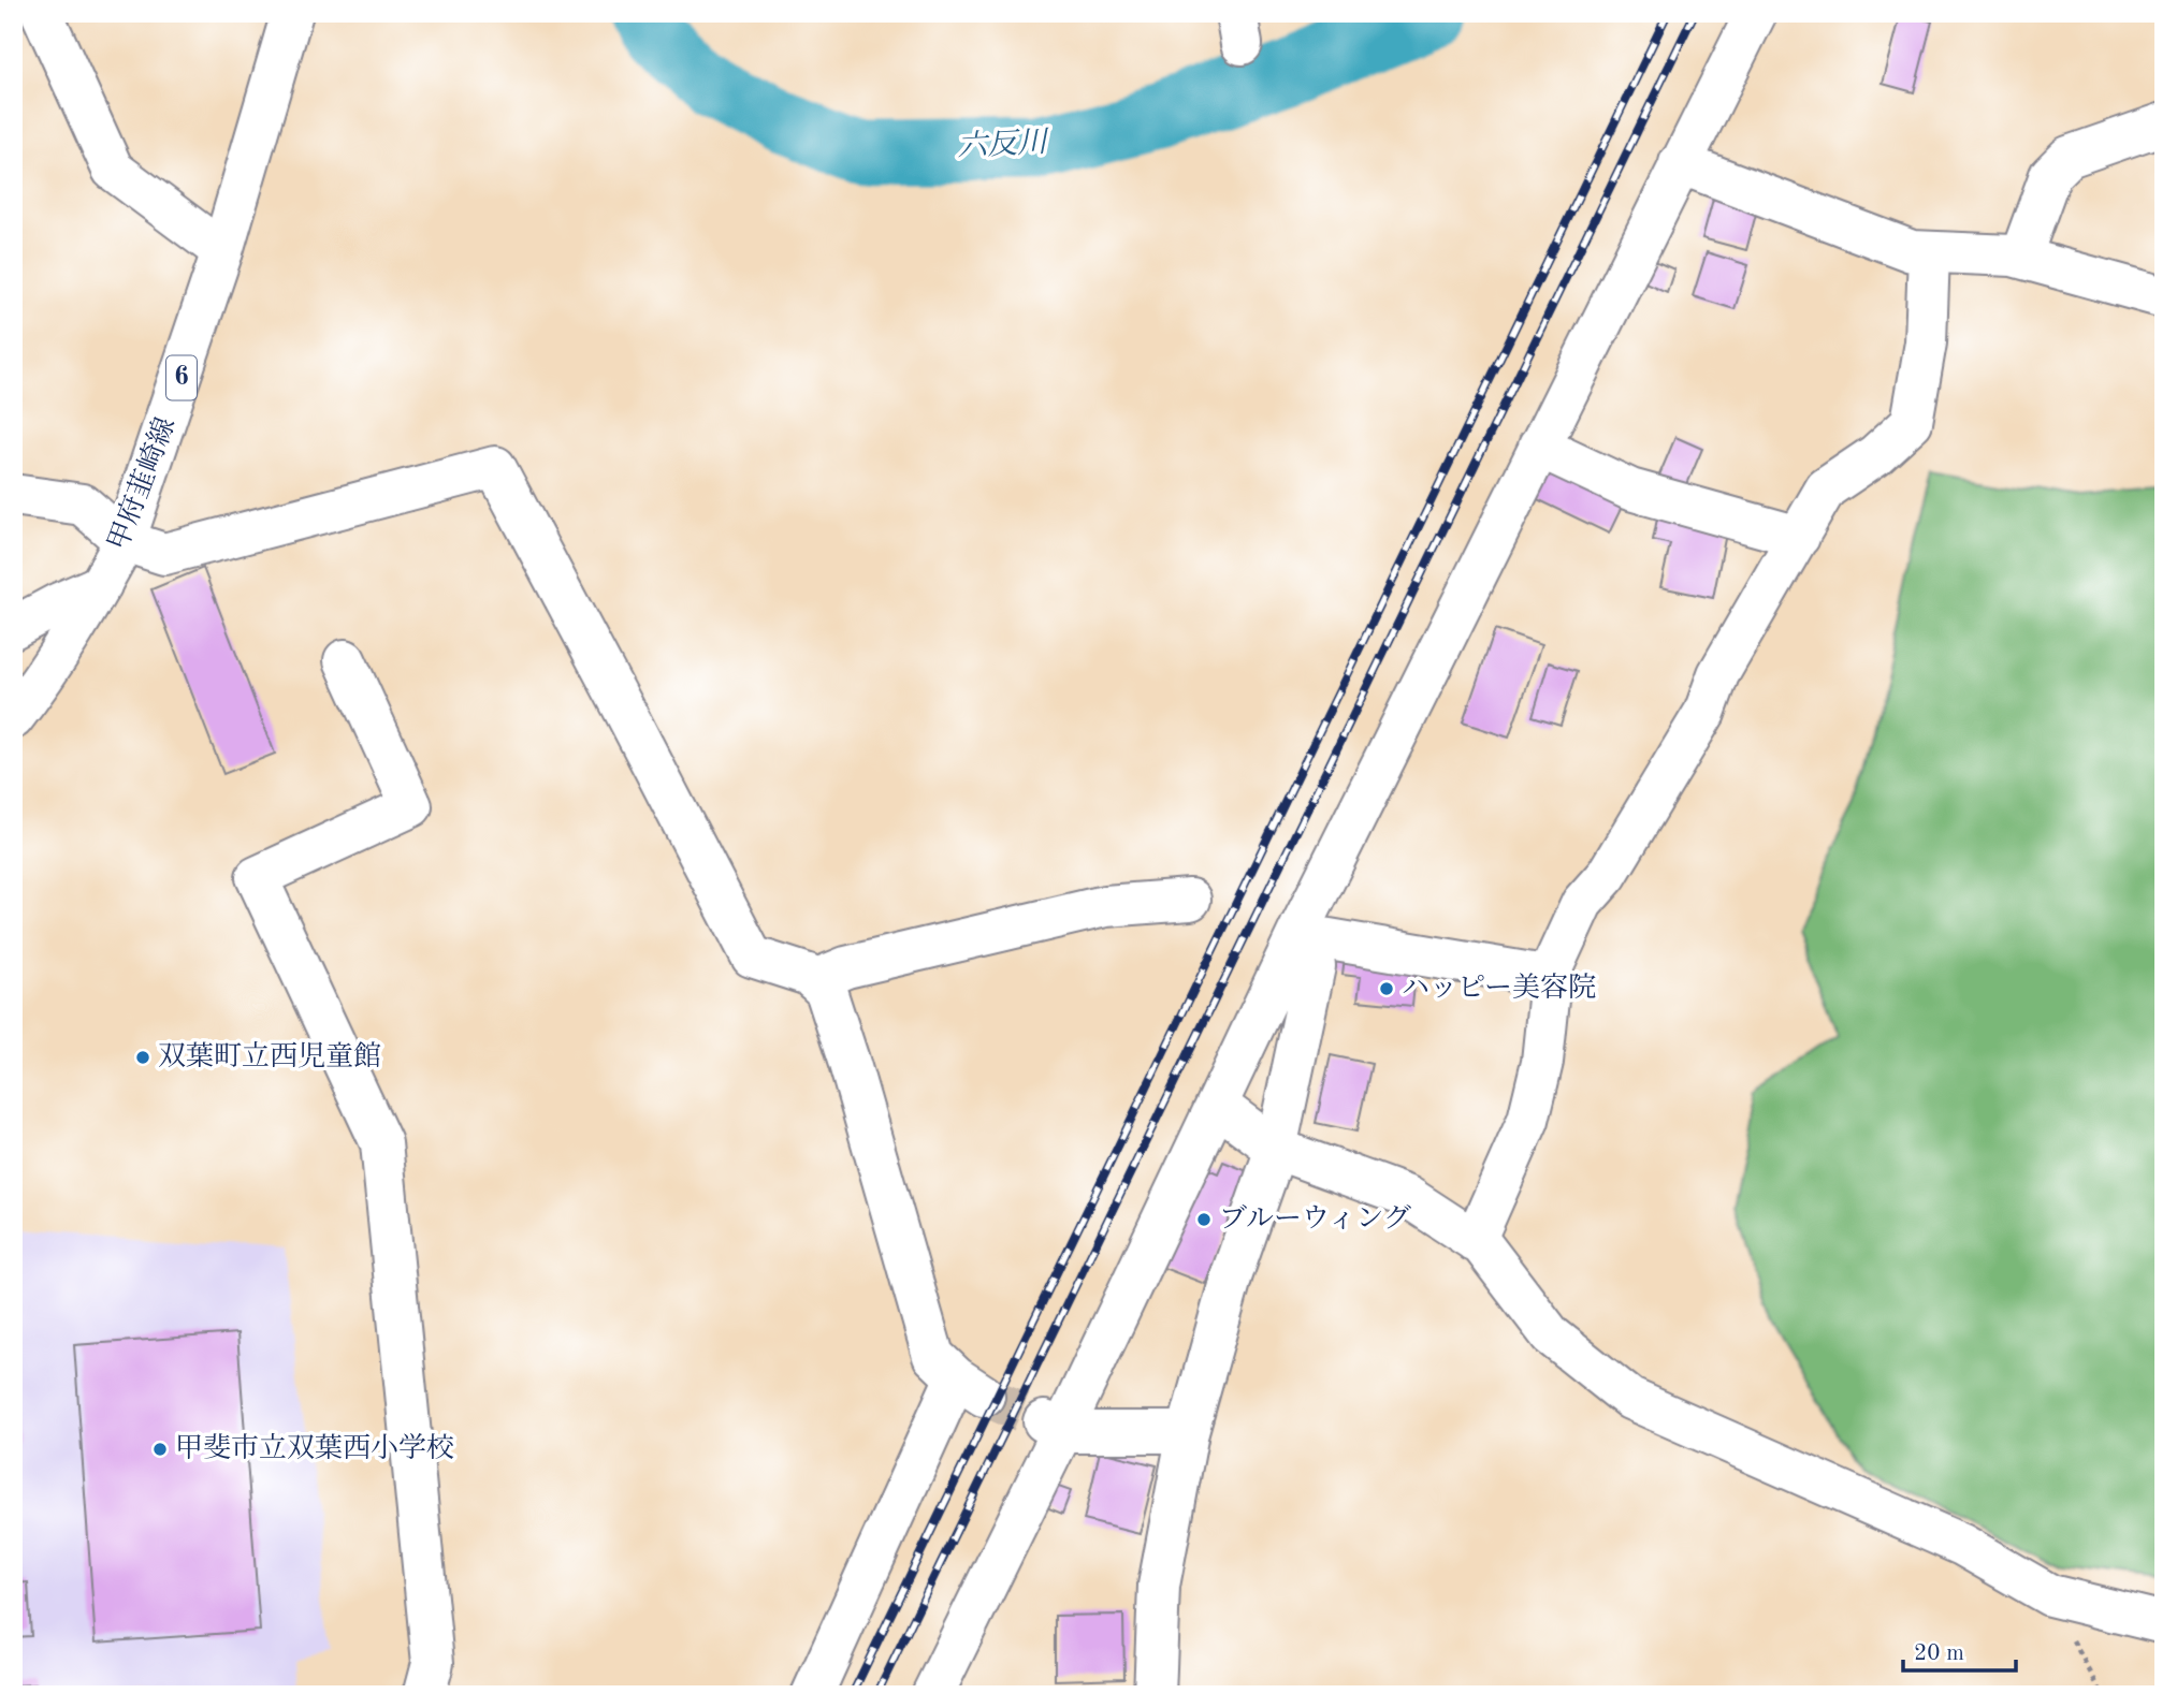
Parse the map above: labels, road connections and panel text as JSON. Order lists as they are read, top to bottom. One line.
{"streets":{"street":["6","甲府韮崎線"]},"water":["六反川"],"places":["ハッピー美容院","双葉町立西児童館","ブルーウィング","甲斐市立双葉西小学校"],"scale_bar":"20 m"}
